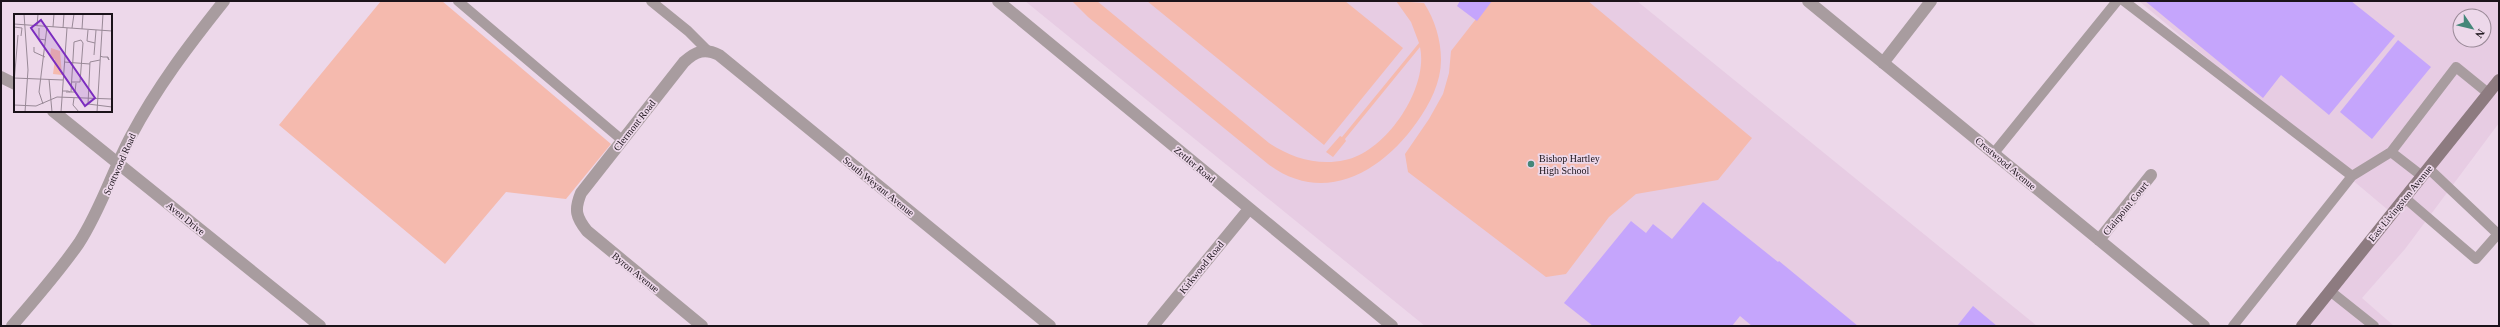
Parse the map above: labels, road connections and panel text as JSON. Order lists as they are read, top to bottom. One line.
{"streets":{"main road":["East Livingston Avenue"],"street":["Clermont Road","Crestwood Avenue","Scottwood Road","Zettler Road","South Weyant Avenue","Clairpoint Court","Aven Drive","Kirkwood Road","Byron Avenue"]},"crossings":[["Clermont Road","South Weyant Avenue"],["Clermont Road","Byron Avenue"],["Crestwood Avenue","Clairpoint Court"],["Scottwood Road","Aven Drive"],["Zettler Road","Kirkwood Road"]],"places":["Bishop Hartley High School"],"north":"bottom right"}
